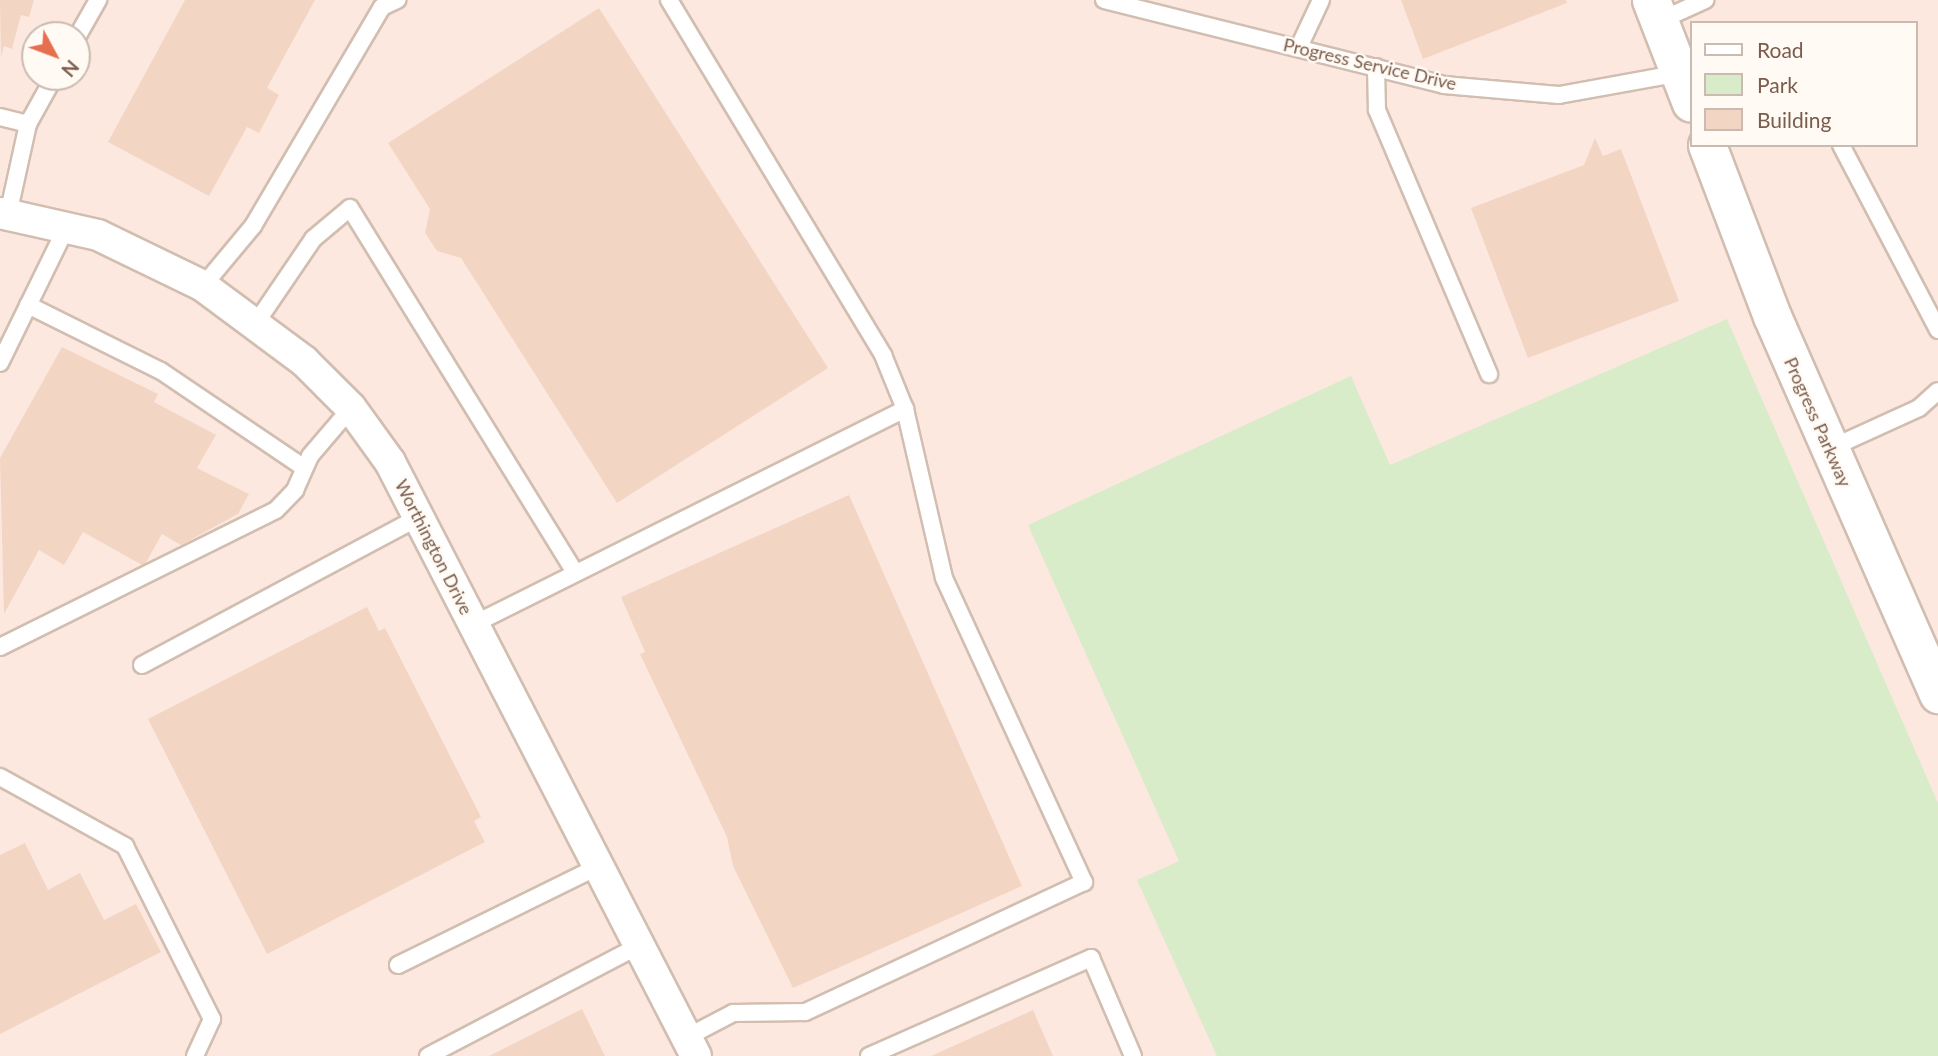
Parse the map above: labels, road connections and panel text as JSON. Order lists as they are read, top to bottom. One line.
{"streets":{"street":["Progress Parkway","Worthington Drive"],"lane":["Progress Service Drive"]},"legend":["Road","Park","Building"],"north":"bottom right"}
